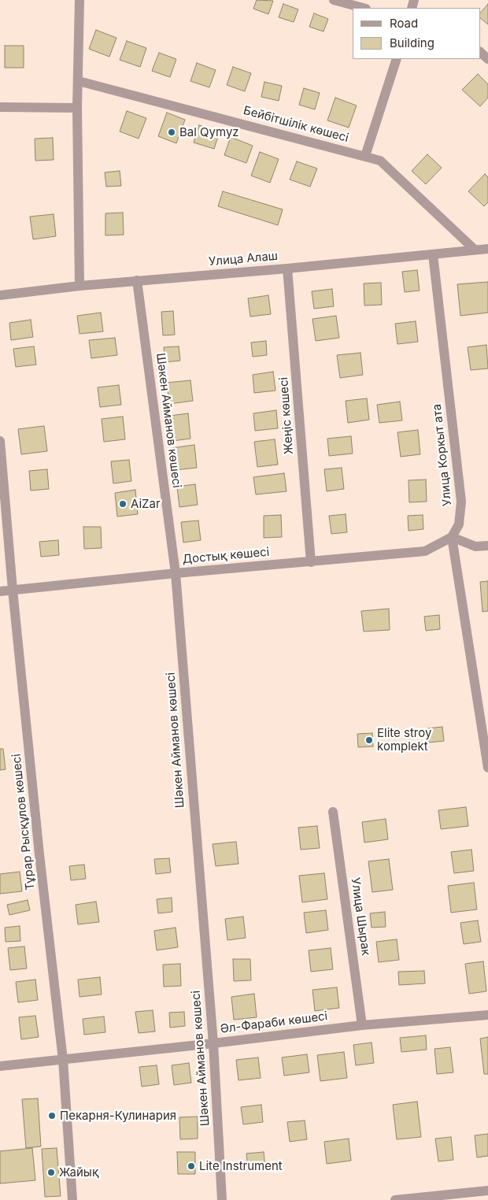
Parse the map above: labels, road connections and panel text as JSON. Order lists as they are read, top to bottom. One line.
{"streets":{"street":["Бейбітшілік көшесі","Улица Алаш","Жеңіс көшесі","Шәкен Айманов көшесі","Улица Коркыт ата","Достық көшесі","Тұрар Рысқұлов көшесі","Улица Шырак","Әл-Фараби көшесі"]},"crossings":[["Бейбітшілік көшесі","Улица Алаш"],["Улица Алаш","Жеңіс көшесі"],["Улица Алаш","Шәкен Айманов көшесі"],["Улица Алаш","Улица Коркыт ата"],["Жеңіс көшесі","Достық көшесі"],["Шәкен Айманов көшесі","Достық көшесі"],["Шәкен Айманов көшесі","Әл-Фараби көшесі"],["Улица Коркыт ата","Достық көшесі"],["Достық көшесі","Тұрар Рысқұлов көшесі"],["Тұрар Рысқұлов көшесі","Әл-Фараби көшесі"],["Улица Шырак","Әл-Фараби көшесі"]],"places":["Bal Qymyz","AiZar","Elite stroy komplekt","Пекарня-Кулинария","Lite Instrument","Жайық"],"legend":["Road","Building"]}
